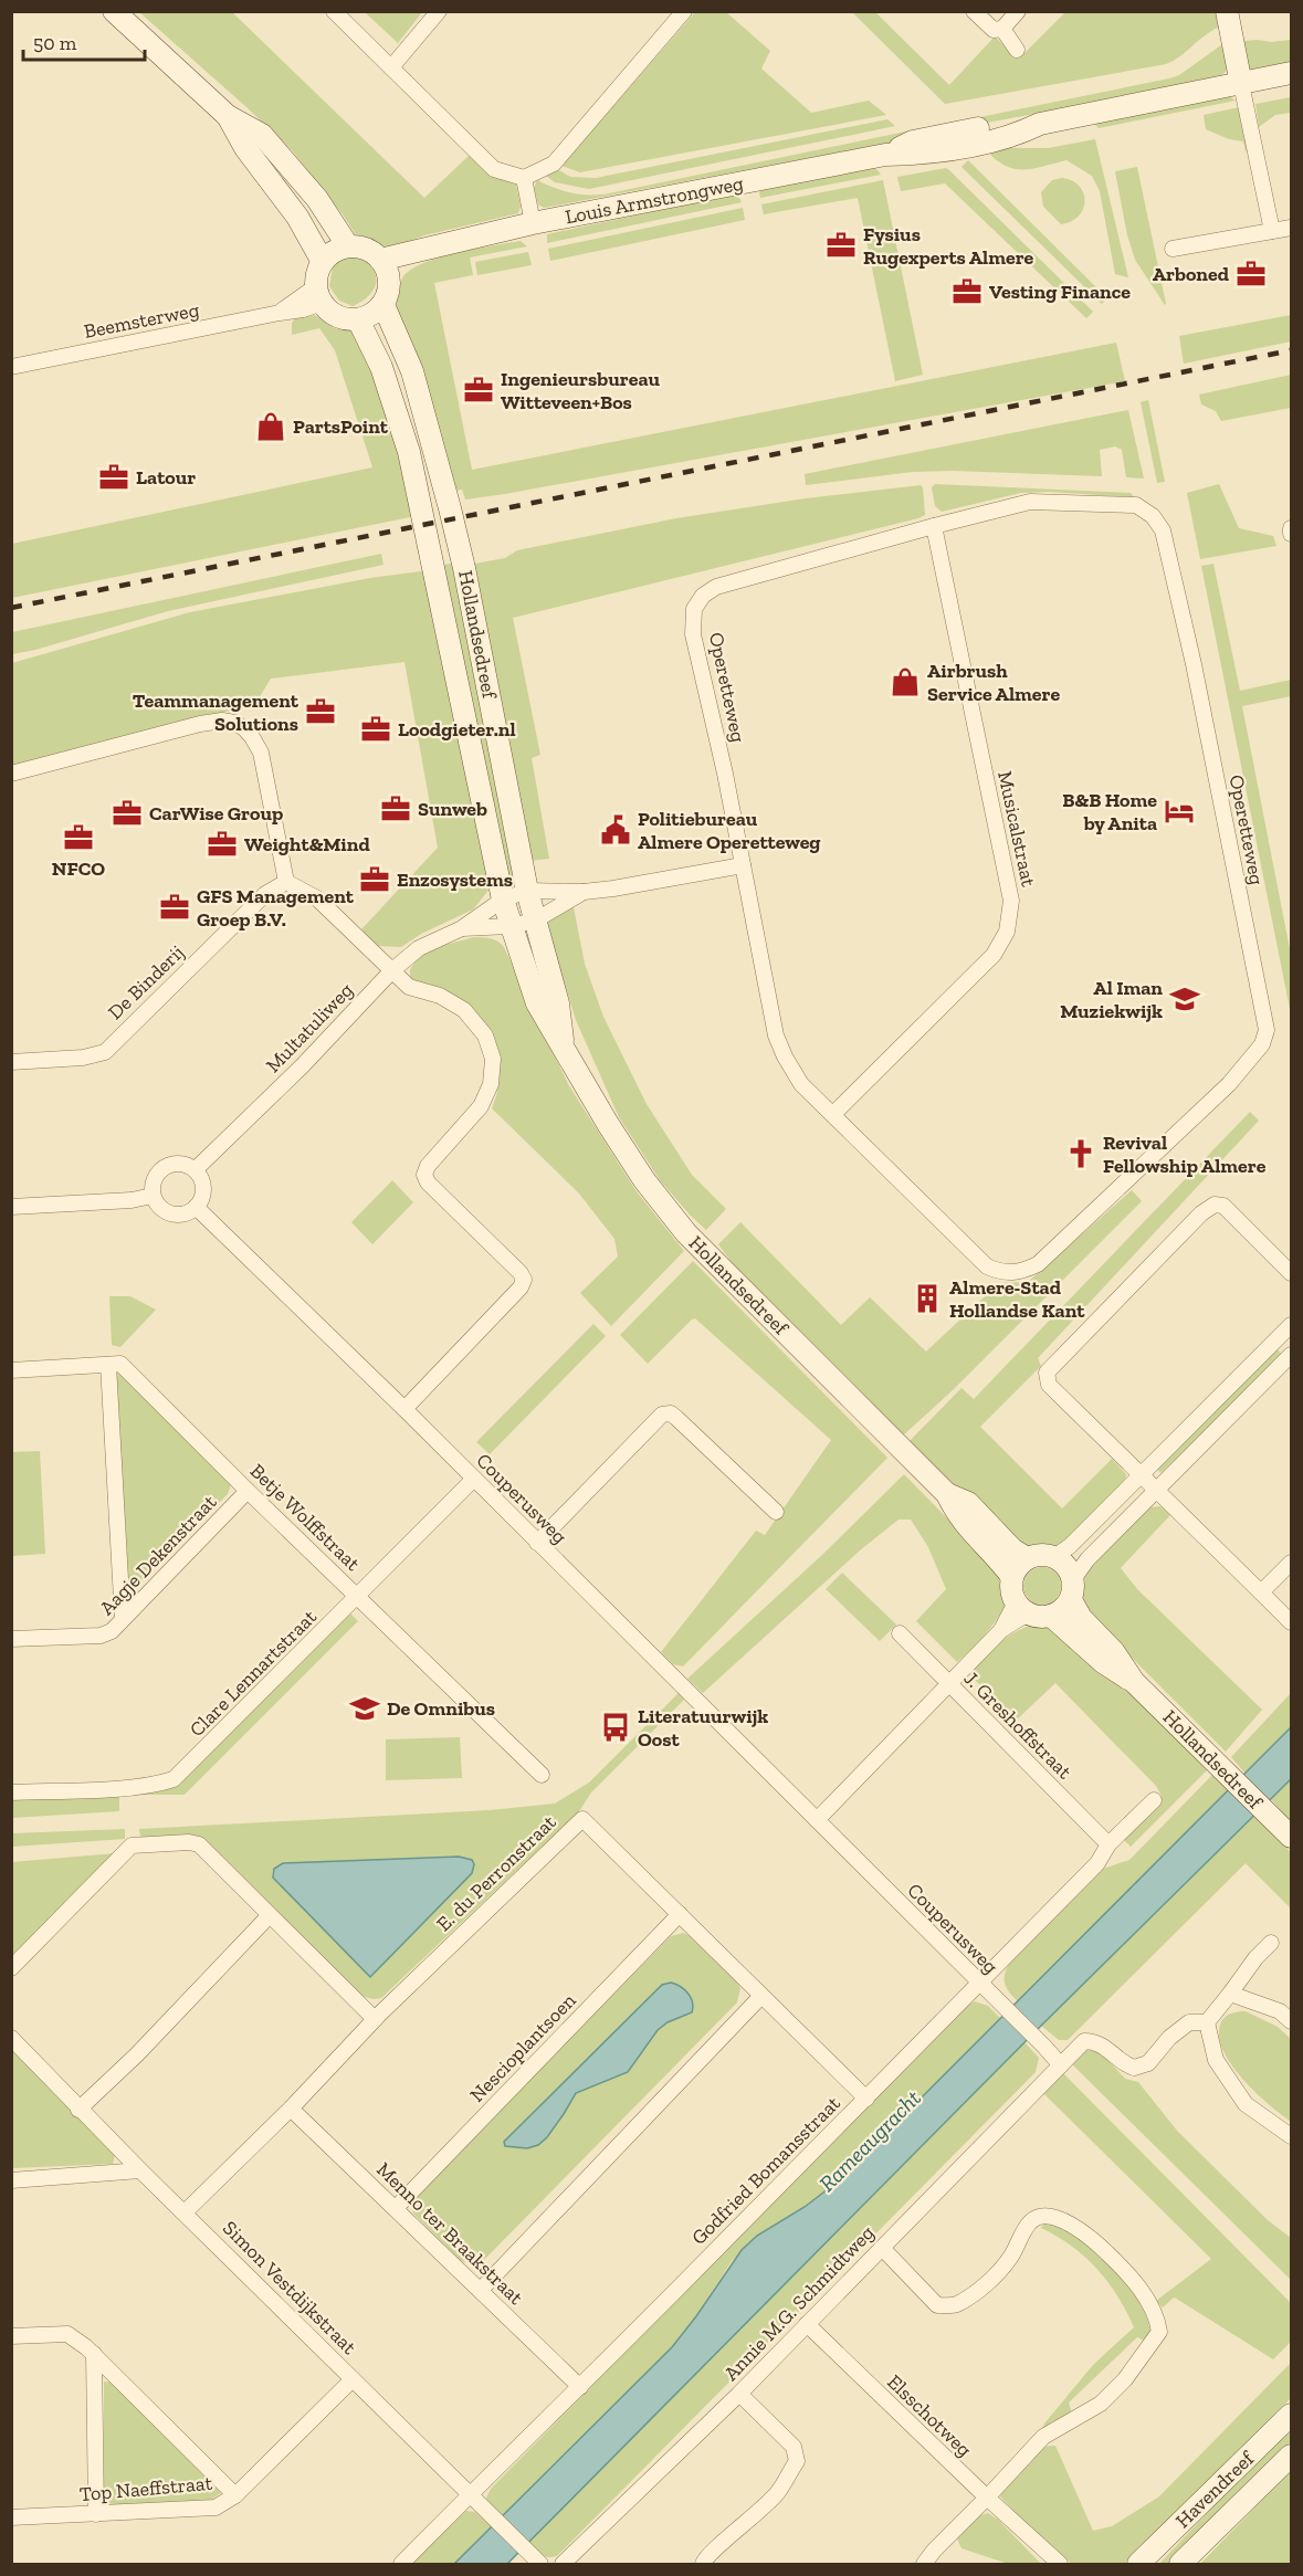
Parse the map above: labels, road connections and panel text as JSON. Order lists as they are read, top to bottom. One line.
{"streets":{"main road":["Louis Armstrongweg","Hollandsedreef","Havendreef"],"street":["Beemsterweg","Operetteweg","Musicalstraat","De Binderij","Multatuliweg","Couperusweg","Betje Wolffstraat","Aagje Dekenstraat","Clare Lennartstraat","J. Greshoffstraat","E. du Perronstraat","Nescioplantsoen","Godfried Bomansstraat","Menno ter Braakstraat","Simon Vestdijkstraat","Annie M.G. Schmidtweg","Elsschotweg","Top Naeffstraat"]},"crossings":[["Louis Armstrongweg","Beemsterweg"],["Louis Armstrongweg","Hollandsedreef"],["Beemsterweg","Hollandsedreef"],["Hollandsedreef","Multatuliweg"],["Operetteweg","Musicalstraat"],["Multatuliweg","Couperusweg"],["Couperusweg","Clare Lennartstraat"],["Couperusweg","Godfried Bomansstraat"],["Couperusweg","Annie M.G. Schmidtweg"],["Betje Wolffstraat","Aagje Dekenstraat"],["Betje Wolffstraat","Clare Lennartstraat"],["J. Greshoffstraat","Godfried Bomansstraat"],["E. du Perronstraat","Nescioplantsoen"],["E. du Perronstraat","Godfried Bomansstraat"],["E. du Perronstraat","Menno ter Braakstraat"],["E. du Perronstraat","Simon Vestdijkstraat"],["Nescioplantsoen","Menno ter Braakstraat"],["Godfried Bomansstraat","Menno ter Braakstraat"],["Godfried Bomansstraat","Simon Vestdijkstraat"],["Simon Vestdijkstraat","Top Naeffstraat"],["Annie M.G. Schmidtweg","Elsschotweg"]],"water":["Rameaugracht"],"places":{"office":["Fysius Rugexperts Almere","Arboned","Vesting Finance","Ingenieursbureau Witteveen+Bos","Latour","Teammanagement Solutions","Loodgieter.nl","Sunweb","CarWise Group","NFCO","Weight&Mind","Enzosystems","GFS Management Groep B.V."],"shop":["PartsPoint","Airbrush Service Almere"],"hotel":["B&B Home by Anita"],"public building":["Politiebureau Almere Operetteweg"],"school or university":["Al Iman Muziekwijk","De Omnibus"],"church":["Revival Fellowship Almere"],"building":["Almere-Stad Hollandse Kant"],"bus stop":["Literatuurwijk Oost"]},"scale_bar":"50 m"}
